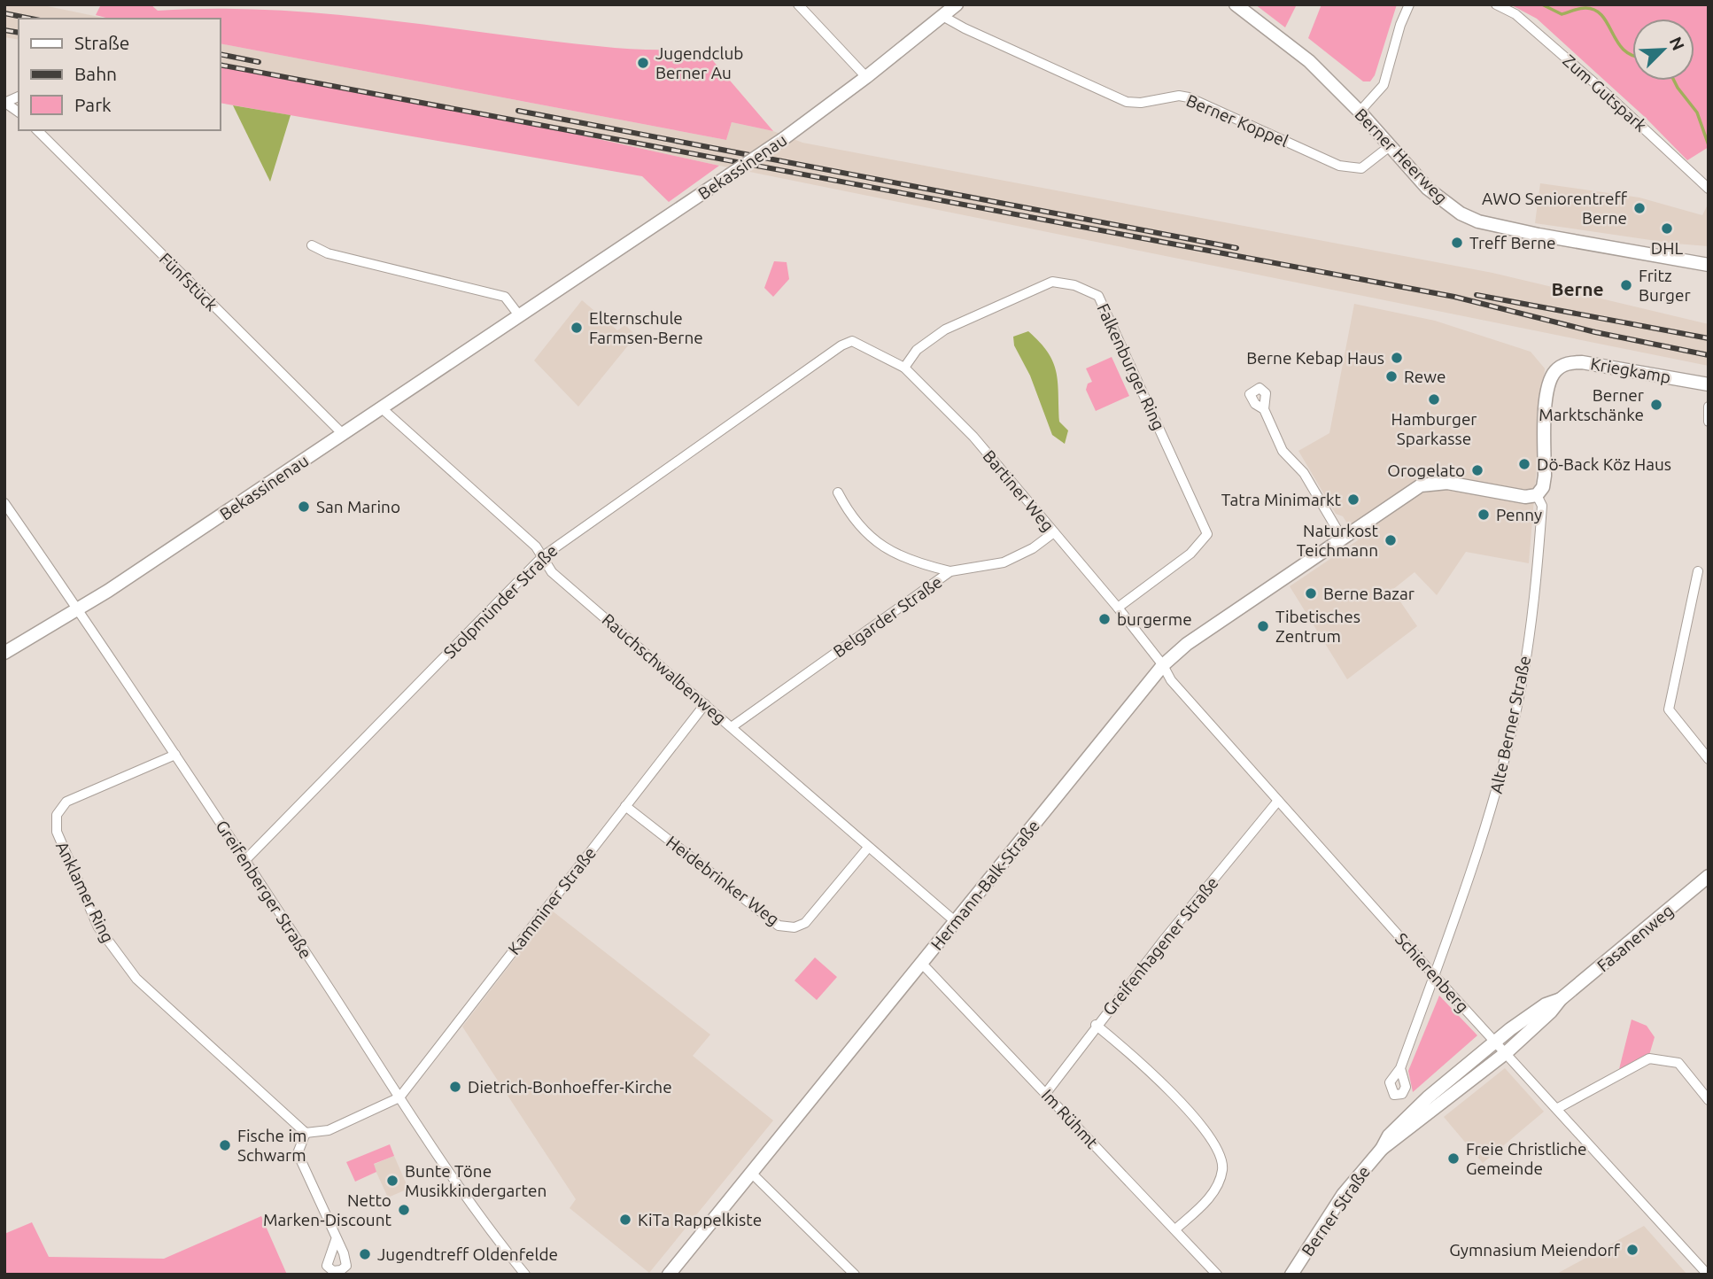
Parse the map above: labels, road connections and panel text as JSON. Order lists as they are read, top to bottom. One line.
{"streets":{"street":["Zum Gutspark","Berner Koppel","Berner Heerweg","Bekassinenau","Fünfstück","Falkenburger Ring","Kriegkamp","Bartiner Weg","Stolpmünder Straße","Belgarder Straße","Rauchschwalbenweg","Alte Berner Straße","Heidebrinker Weg","Hermann-Balk-Straße","Greifenberger Straße","Anklamer Ring","Kamminer Straße","Fasanenweg","Greifenhagener Straße","Schierenberg","Im Rühmt","Berner Straße"]},"crossings":[["Berner Koppel","Berner Heerweg"],["Berner Koppel","Bekassinenau"],["Bekassinenau","Fünfstück"],["Bekassinenau","Rauchschwalbenweg"],["Bekassinenau","Greifenberger Straße"],["Falkenburger Ring","Bartiner Weg"],["Kriegkamp","Alte Berner Straße"],["Bartiner Weg","Stolpmünder Straße"],["Bartiner Weg","Belgarder Straße"],["Bartiner Weg","Hermann-Balk-Straße"],["Bartiner Weg","Schierenberg"],["Stolpmünder Straße","Rauchschwalbenweg"],["Stolpmünder Straße","Greifenberger Straße"],["Belgarder Straße","Rauchschwalbenweg"],["Rauchschwalbenweg","Heidebrinker Weg"],["Rauchschwalbenweg","Hermann-Balk-Straße"],["Rauchschwalbenweg","Kamminer Straße"],["Alte Berner Straße","Hermann-Balk-Straße"],["Alte Berner Straße","Schierenberg"],["Heidebrinker Weg","Kamminer Straße"],["Hermann-Balk-Straße","Schierenberg"],["Hermann-Balk-Straße","Im Rühmt"],["Greifenberger Straße","Anklamer Ring"],["Greifenberger Straße","Kamminer Straße"],["Fasanenweg","Schierenberg"],["Fasanenweg","Berner Straße"],["Greifenhagener Straße","Schierenberg"],["Greifenhagener Straße","Im Rühmt"]],"districts":["Berne"],"places":["Jugendclub Berner Au","AWO Seniorentreff Berne","DHL","Treff Berne","Fritz Burger","Elternschule Farmsen-Berne","Berne Kebap Haus","Rewe","Hamburger Sparkasse","Berner Marktschänke","Dö-Back Köz Haus","Orogelato","Tatra Minimarkt","San Marino","Penny","Naturkost Teichmann","Berne Bazar","burgerme","Tibetisches Zentrum","Dietrich-Bonhoeffer-Kirche","Fische im Schwarm","Freie Christliche Gemeinde","Bunte Töne Musikkindergarten","Netto Marken-Discount","KiTa Rappelkiste","Gymnasium Meiendorf","Jugendtreff Oldenfelde"],"legend":["Straße","Bahn","Park"],"north":"top right"}
